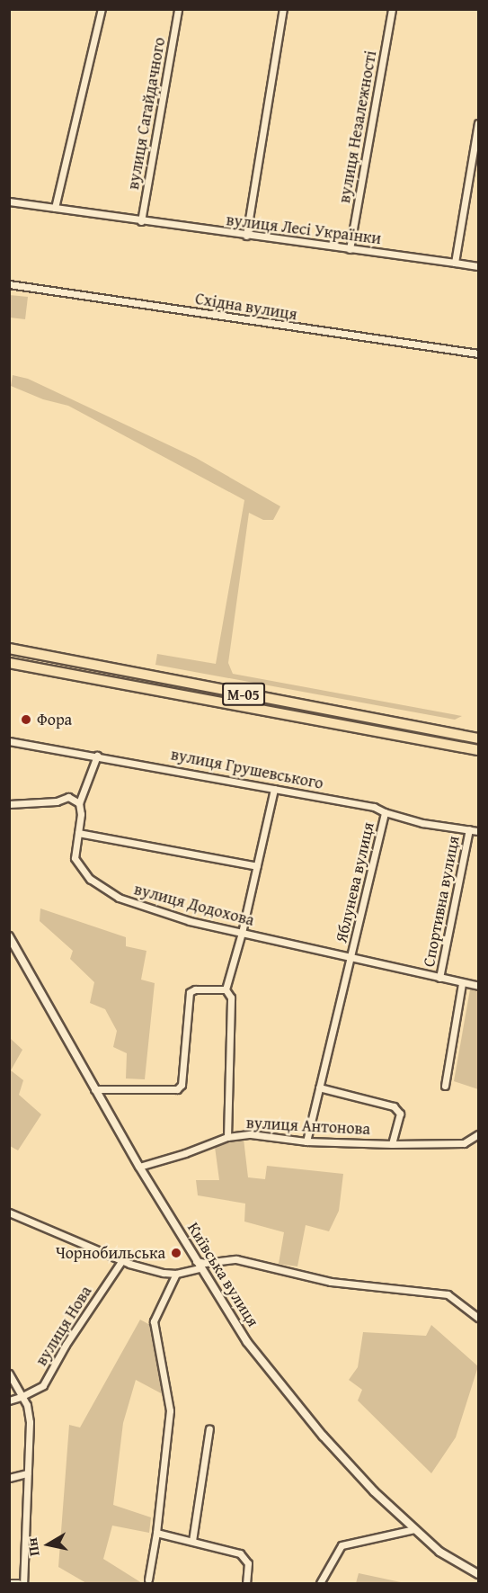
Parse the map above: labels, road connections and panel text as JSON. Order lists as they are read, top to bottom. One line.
{"streets":{"highway":["М-05"],"street":["вулиця Сагайдачного","вулиця Незалежності","вулиця Лесі Українки","Східна вулиця","вулиця Грушевського","Яблунева вулиця","Спортивна вулиця","вулиця Додохова","вулиця Антонова","Київська вулиця","вулиця Нова"]},"crossings":[["вулиця Сагайдачного","вулиця Лесі Українки"],["вулиця Незалежності","вулиця Лесі Українки"],["вулиця Грушевського","Яблунева вулиця"],["вулиця Грушевського","Спортивна вулиця"],["Яблунева вулиця","вулиця Додохова"],["Спортивна вулиця","вулиця Додохова"],["вулиця Антонова","Київська вулиця"]],"places":["Фора","Чорнобильська"],"north":"left"}
